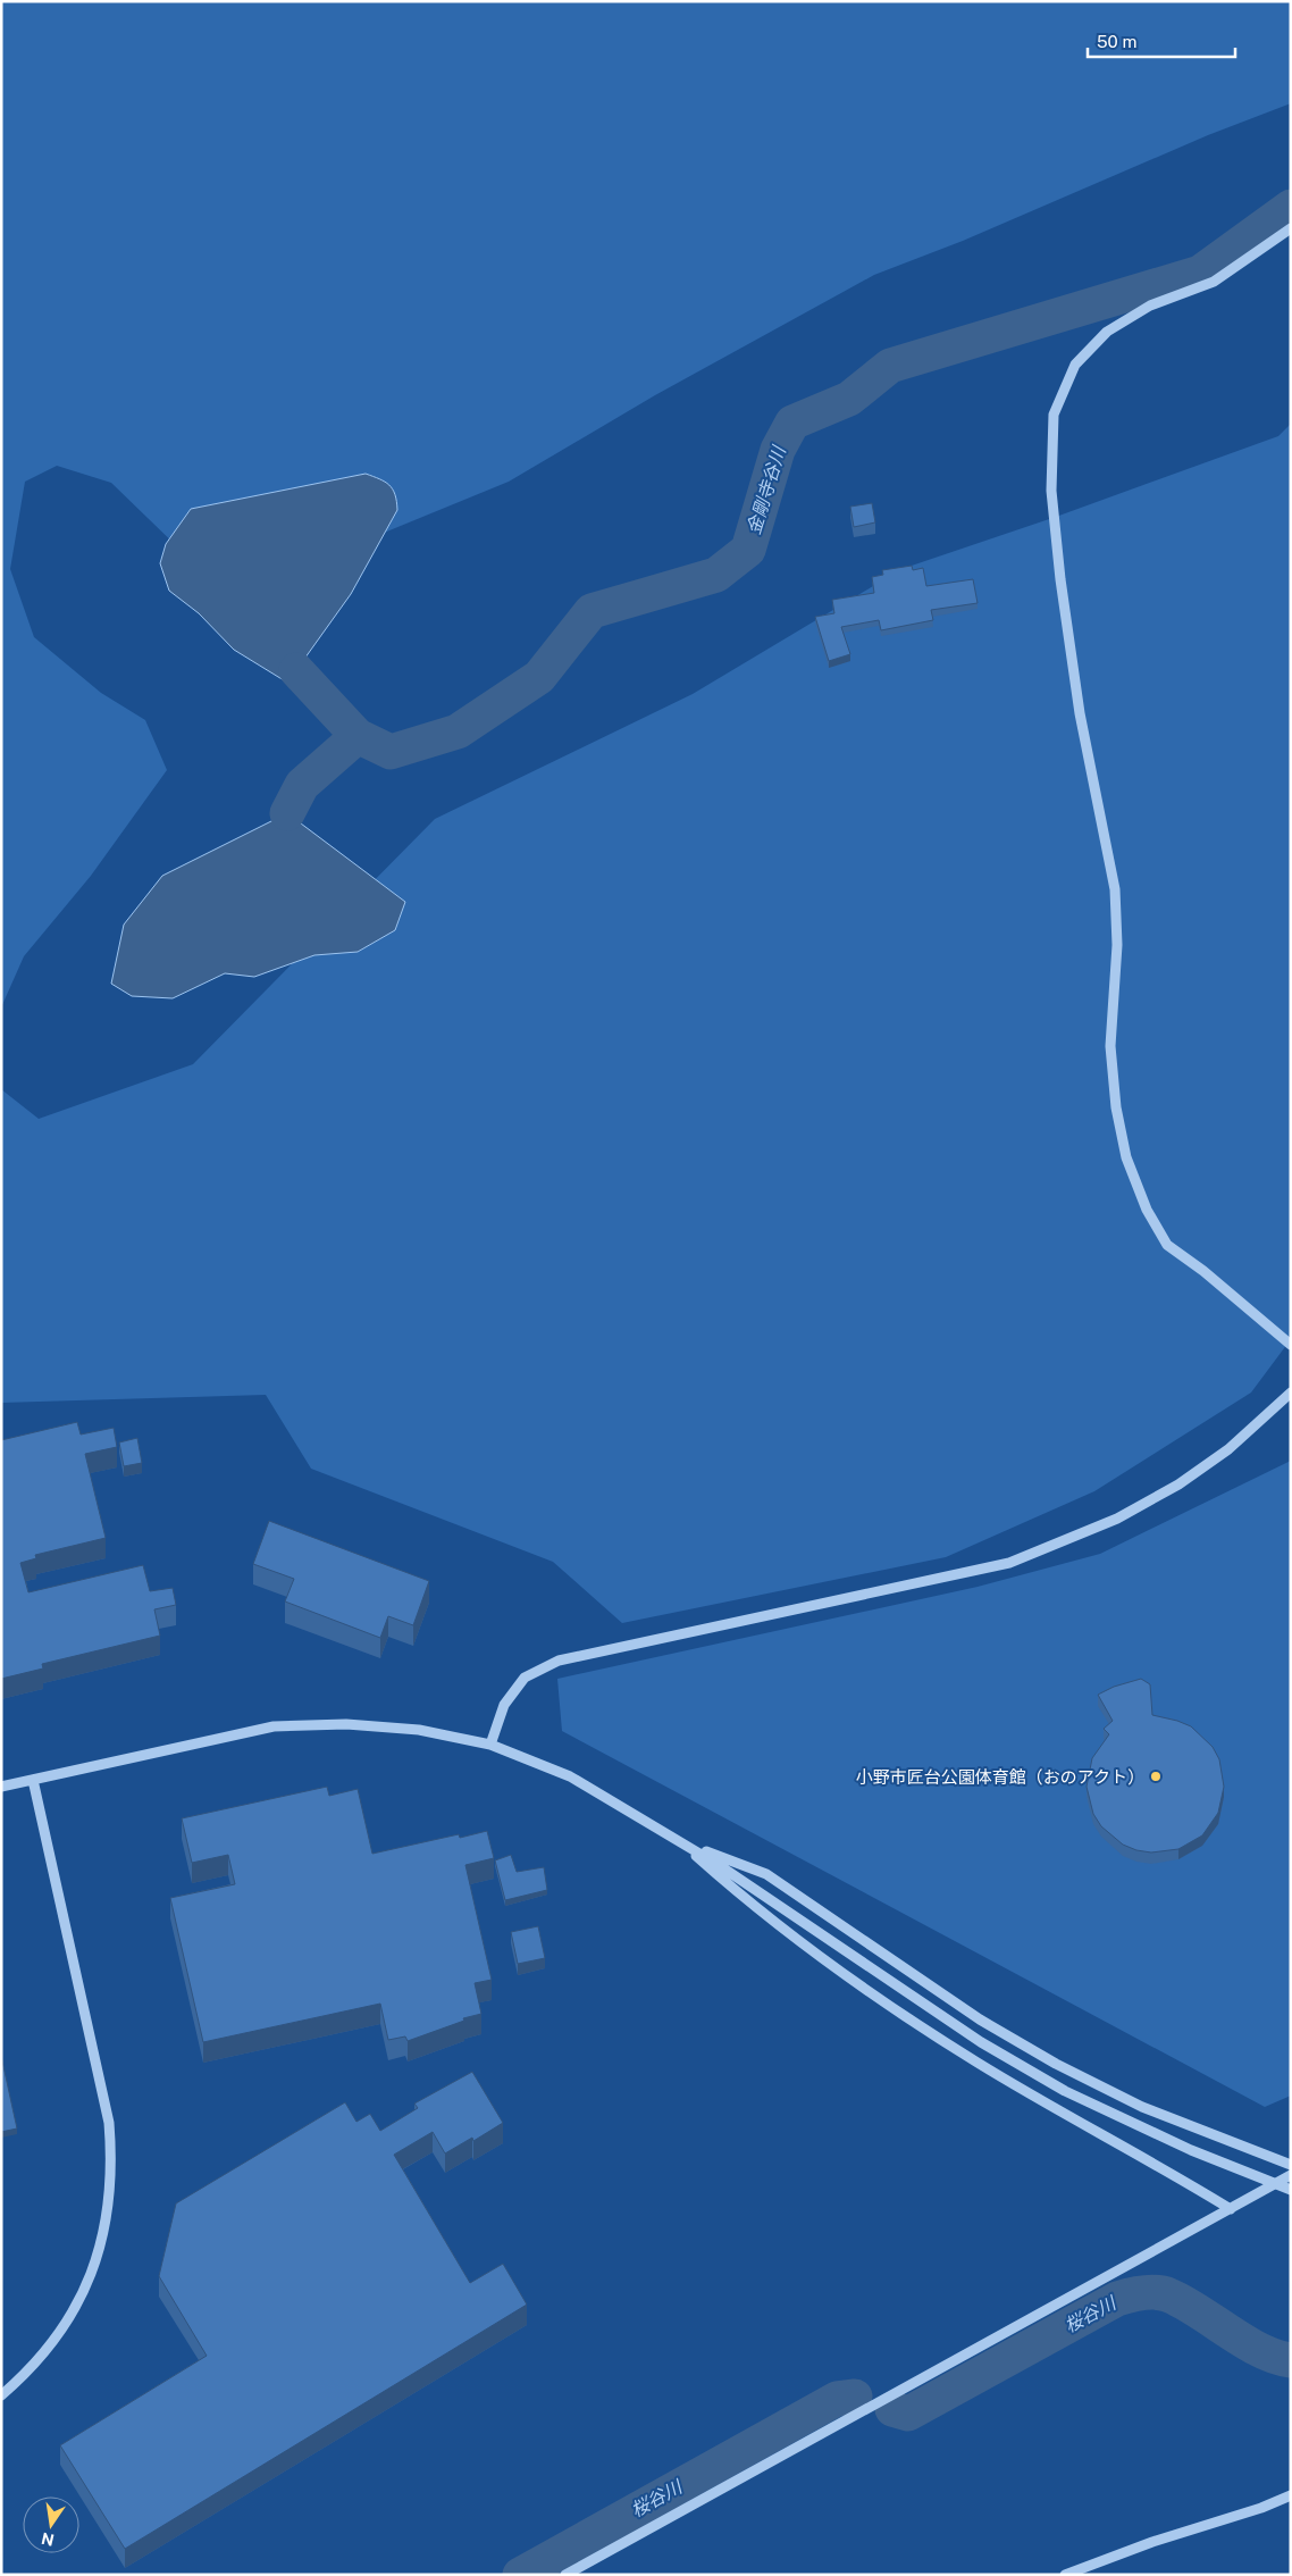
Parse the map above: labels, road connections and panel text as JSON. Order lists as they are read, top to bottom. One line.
{"water":["金剛寺谷川","桜谷川"],"places":["小野市匠台公園体育館（おのアクト）"],"scale_bar":"50 m","north":"bottom"}
